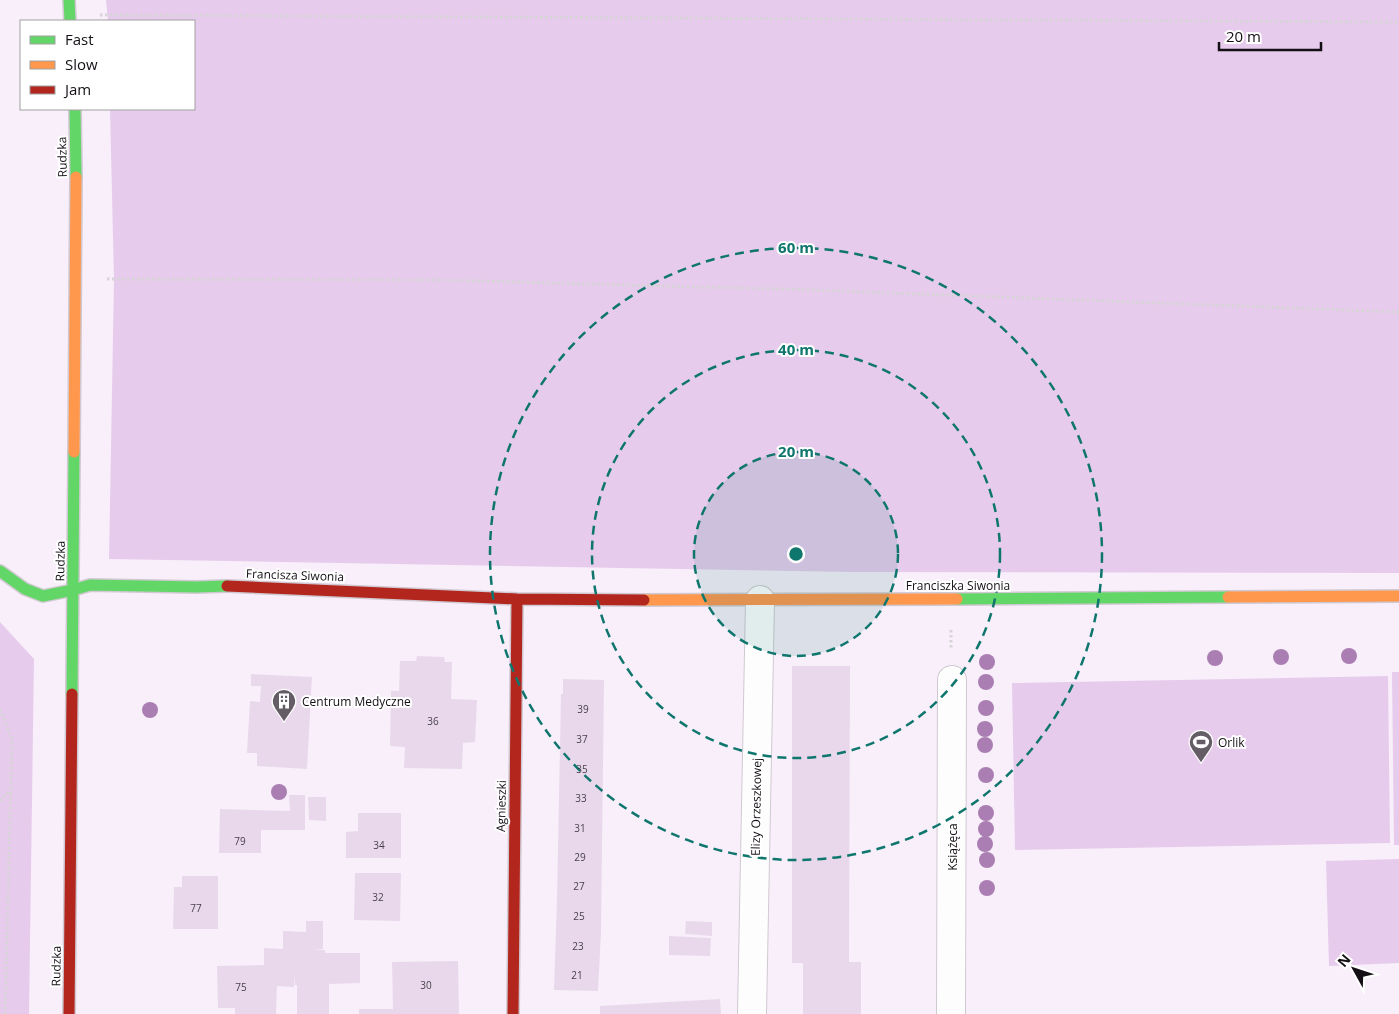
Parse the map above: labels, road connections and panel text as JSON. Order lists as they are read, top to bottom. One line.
{"streets":{"street":["Rudzka","Francisza Siwonia","Franciszka Siwonia","Agnieszki","Elizy Orzeszkowej","Książęca"]},"crossings":[["Rudzka","Francisza Siwonia"],["Francisza Siwonia","Franciszka Siwonia"],["Francisza Siwonia","Agnieszki"],["Franciszka Siwonia","Agnieszki"],["Franciszka Siwonia","Elizy Orzeszkowej"]],"places":{"building":["Centrum Medyczne"],"sports":["Orlik"]},"house_numbers":["39","36","37","35","33","31","79","34","29","27","32","77","25","23","21","30","75"],"legend":["Fast","Slow","Jam"],"scale_bar":"20 m","north":"top left","rings":["60 m","40 m","20 m"]}
